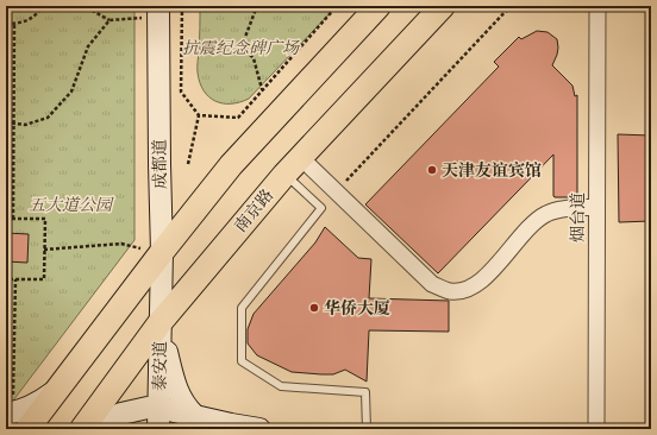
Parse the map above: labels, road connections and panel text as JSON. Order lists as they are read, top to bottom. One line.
{"streets":{"main road":["南京路"],"street":["成都道","烟台道","泰安道"]},"crossings":[["成都道","南京路"],["成都道","泰安道"],["南京路","泰安道"]],"parks":["抗震纪念碑广场","五大道公园"],"places":["天津友谊宾馆","华侨大厦"]}
